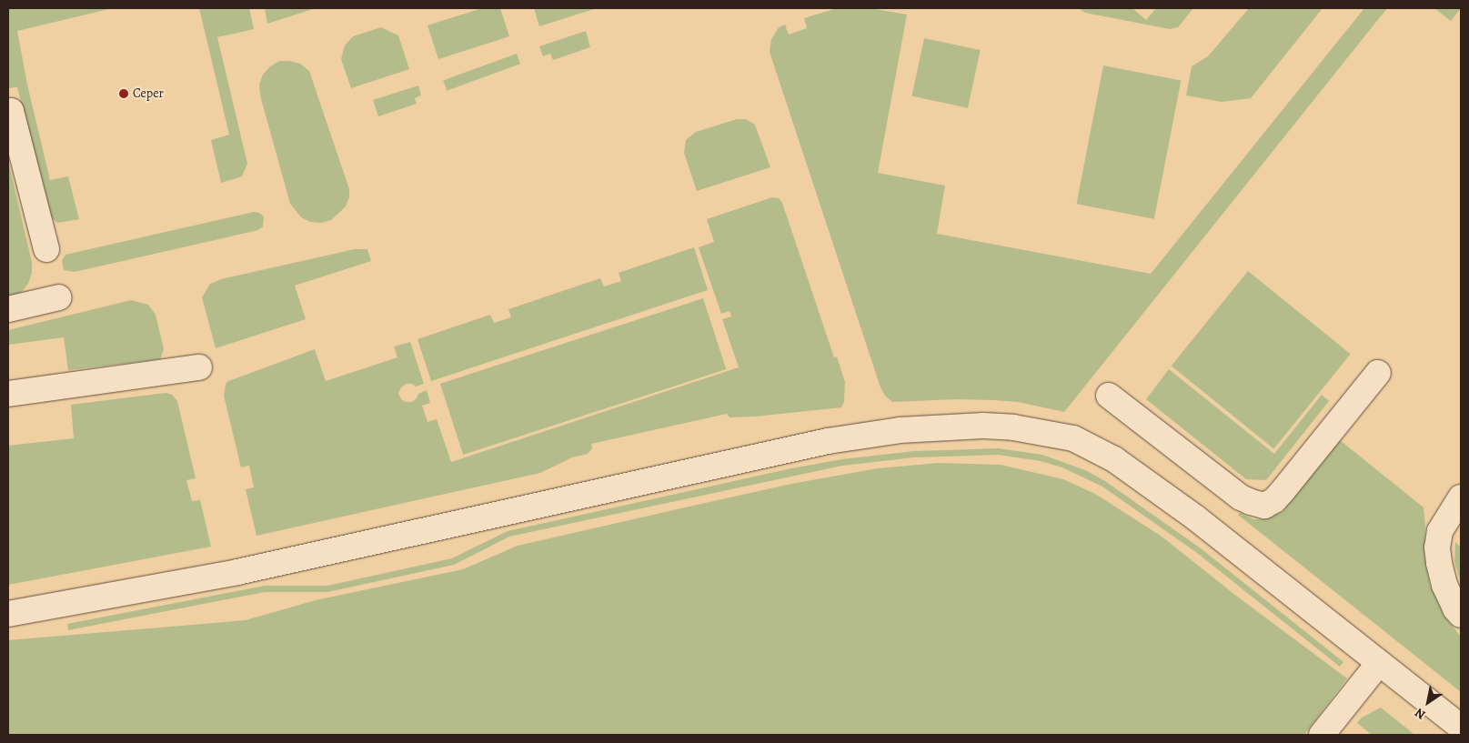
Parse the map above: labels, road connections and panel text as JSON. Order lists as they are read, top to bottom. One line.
{"places":["Ceper"],"north":"bottom left"}
